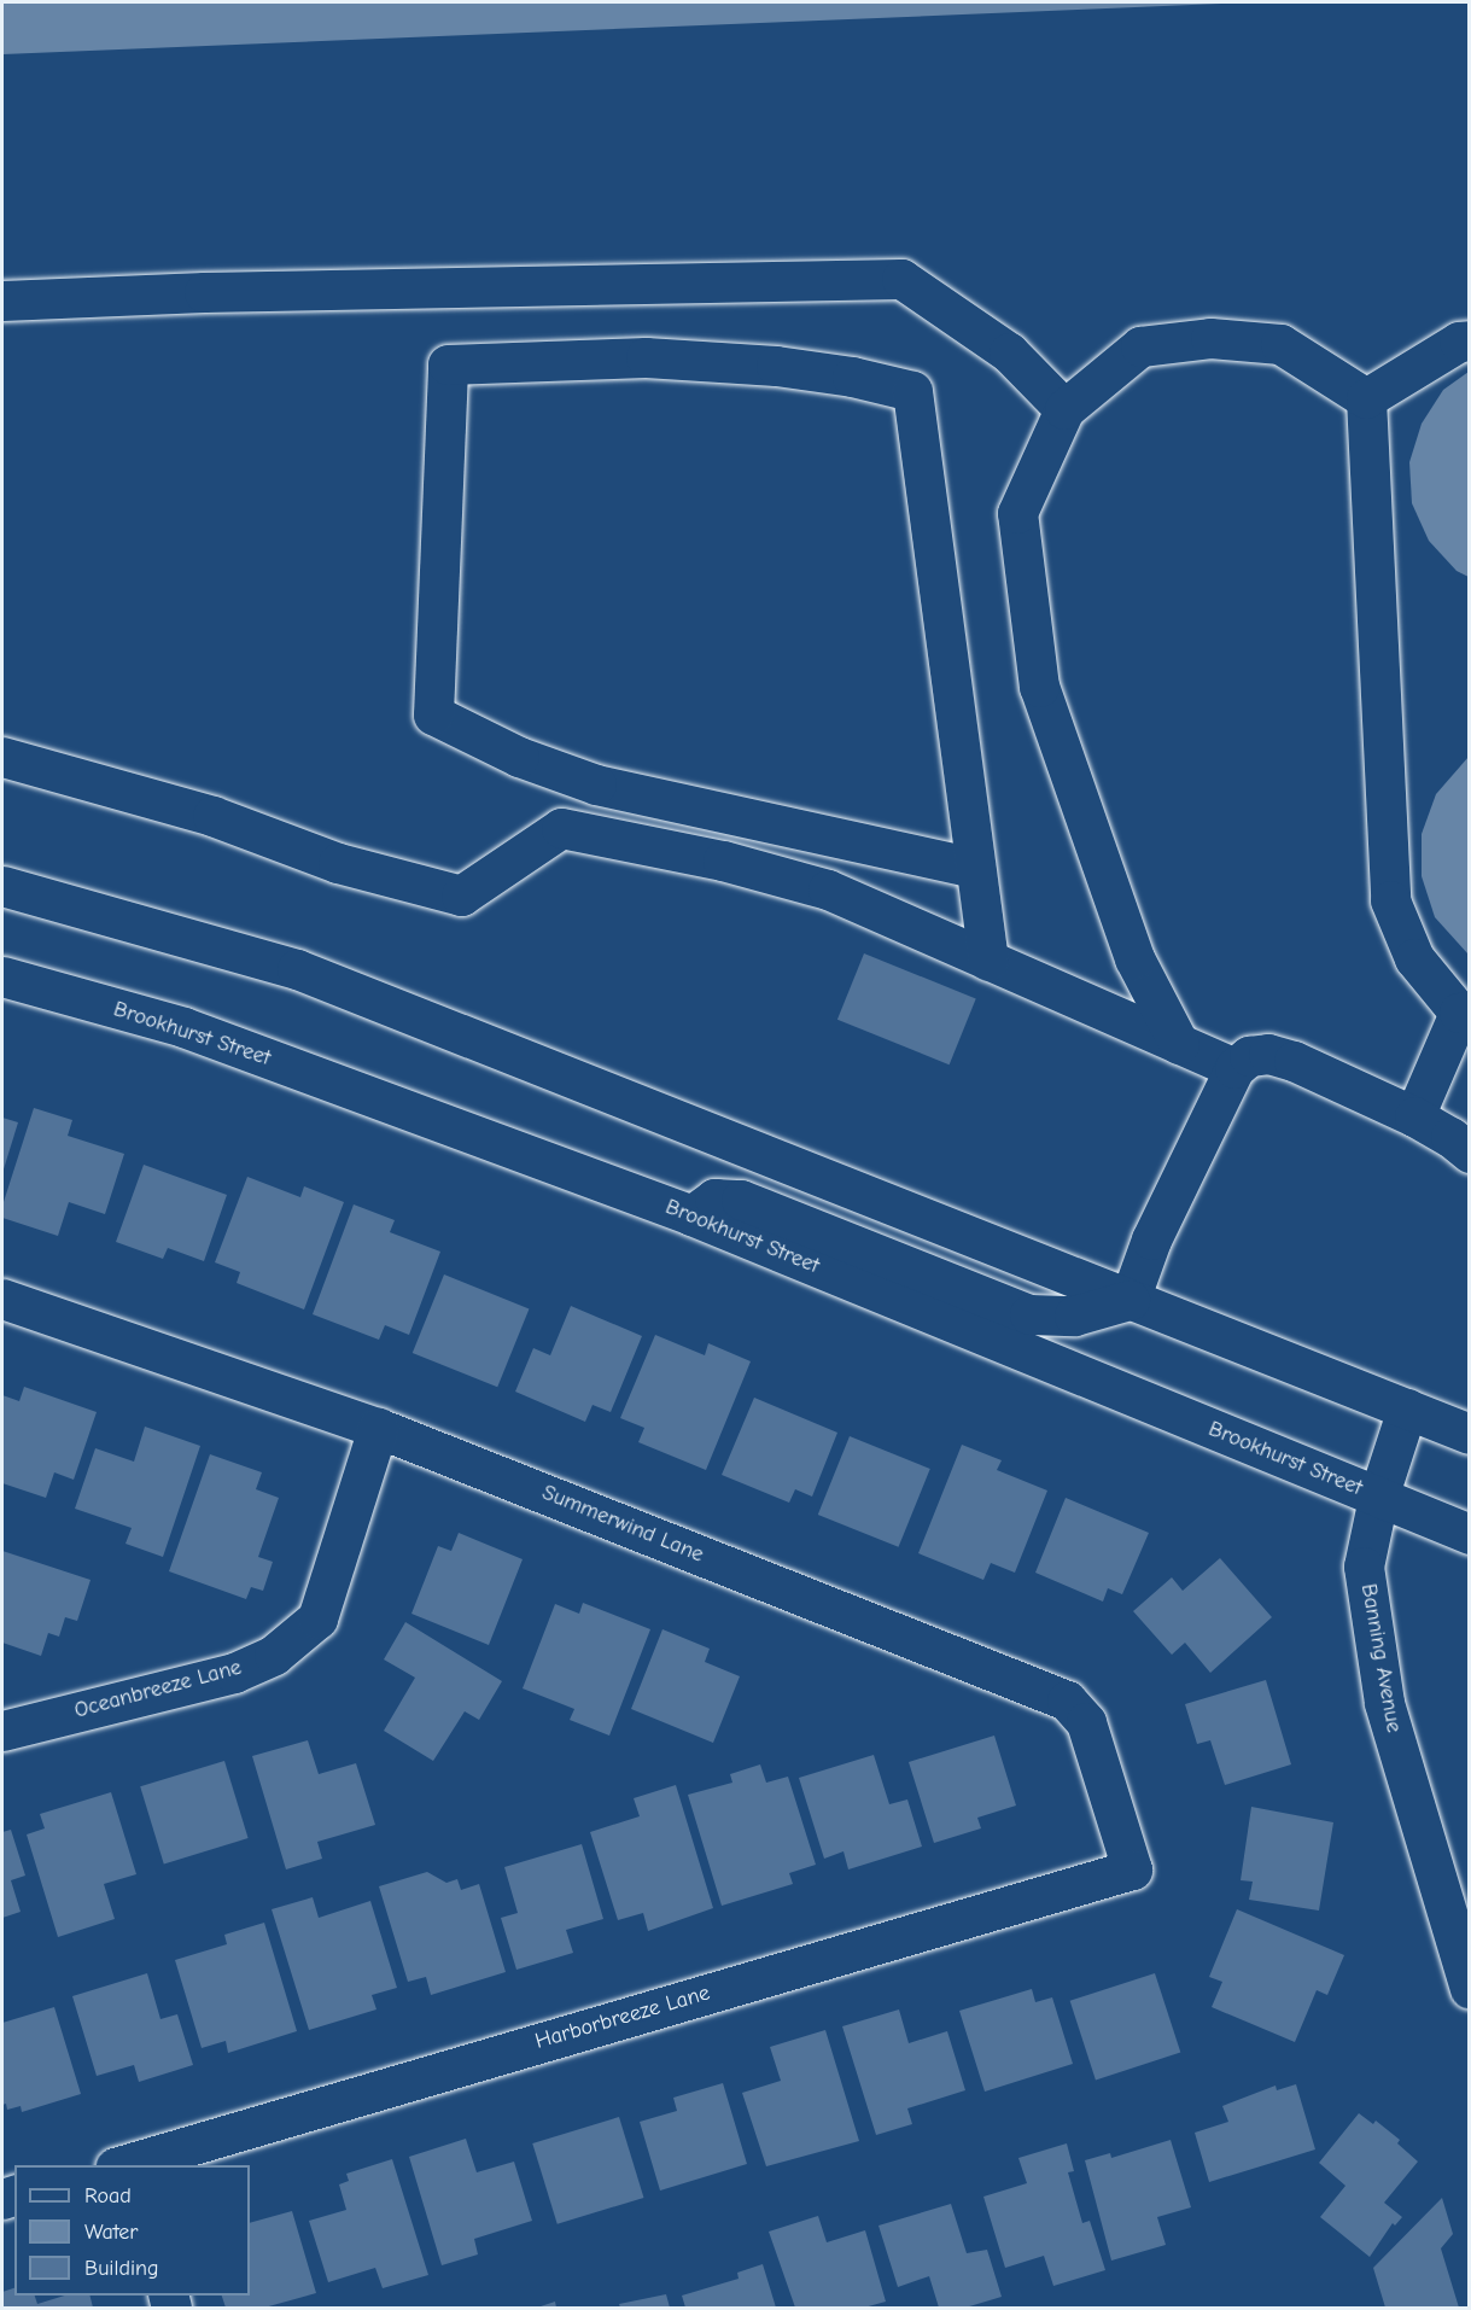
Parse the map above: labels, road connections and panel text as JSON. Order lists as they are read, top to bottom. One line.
{"streets":{"main road":["Brookhurst Street","Summerwind Lane","Banning Avenue","Oceanbreeze Lane","Harborbreeze Lane"]},"crossings":[["Brookhurst Street","Banning Avenue"],["Summerwind Lane","Oceanbreeze Lane"],["Summerwind Lane","Harborbreeze Lane"]],"legend":["Road","Water","Building"]}
